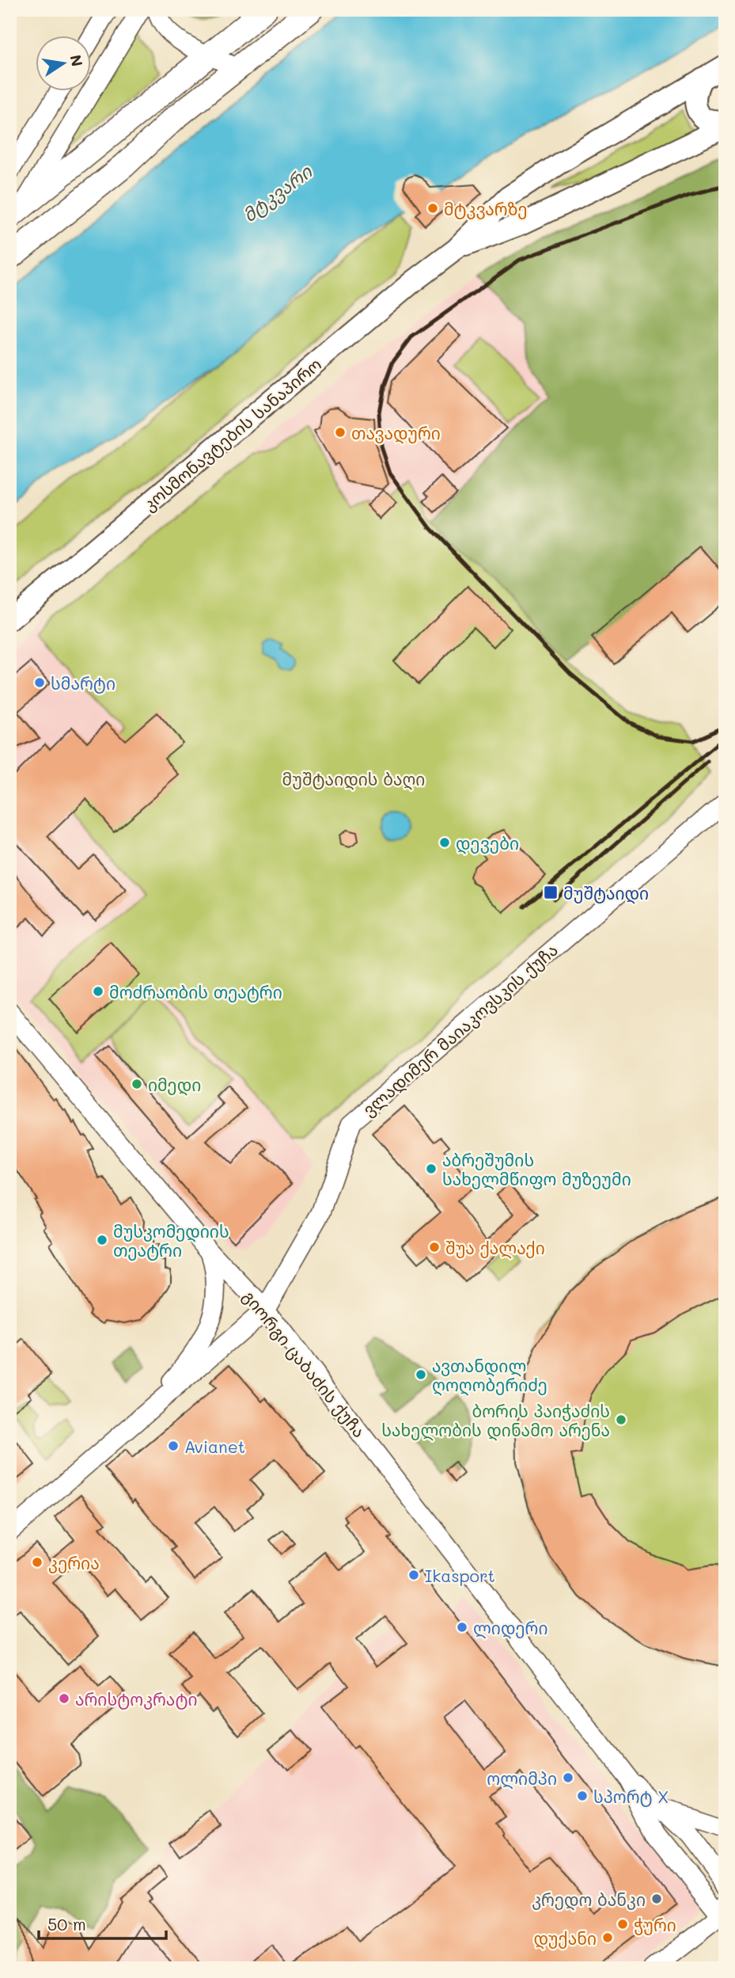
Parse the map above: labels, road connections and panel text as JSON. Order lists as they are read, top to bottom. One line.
{"streets":{"main road":["კოსმონავტების სანაპირო","ვლადიმერ მაიაკოვსკის ქუჩა","გიორგი ცაბაძის ქუჩა"]},"crossings":[["ვლადიმერ მაიაკოვსკის ქუჩა","გიორგი ცაბაძის ქუჩა"]],"water":["მტკვარი"],"parks":["მუშტაიდის ბაღი"],"places":{"other":["მტკვარზე","თავადური","სმარტი","დევები","მოძრაობის თეატრი","იმედი","აბრეშუმის სახელმწიფო მუზეუმი","მუსკომედიის თეატრი","შუა ქალაქი","ავთანდილ ღოღობერიძე","ბორის პაიჭაძის სახელობის დინამო არენა","Avianet","კერია","Ikasport","ლიდერი","არისტოკრატი","ოლიმპი","სპორტ X","კრედო ბანკი","ჭური","დუქანი"],"transit":["მუშტაიდი"]},"scale_bar":"50 m","north":"right"}
